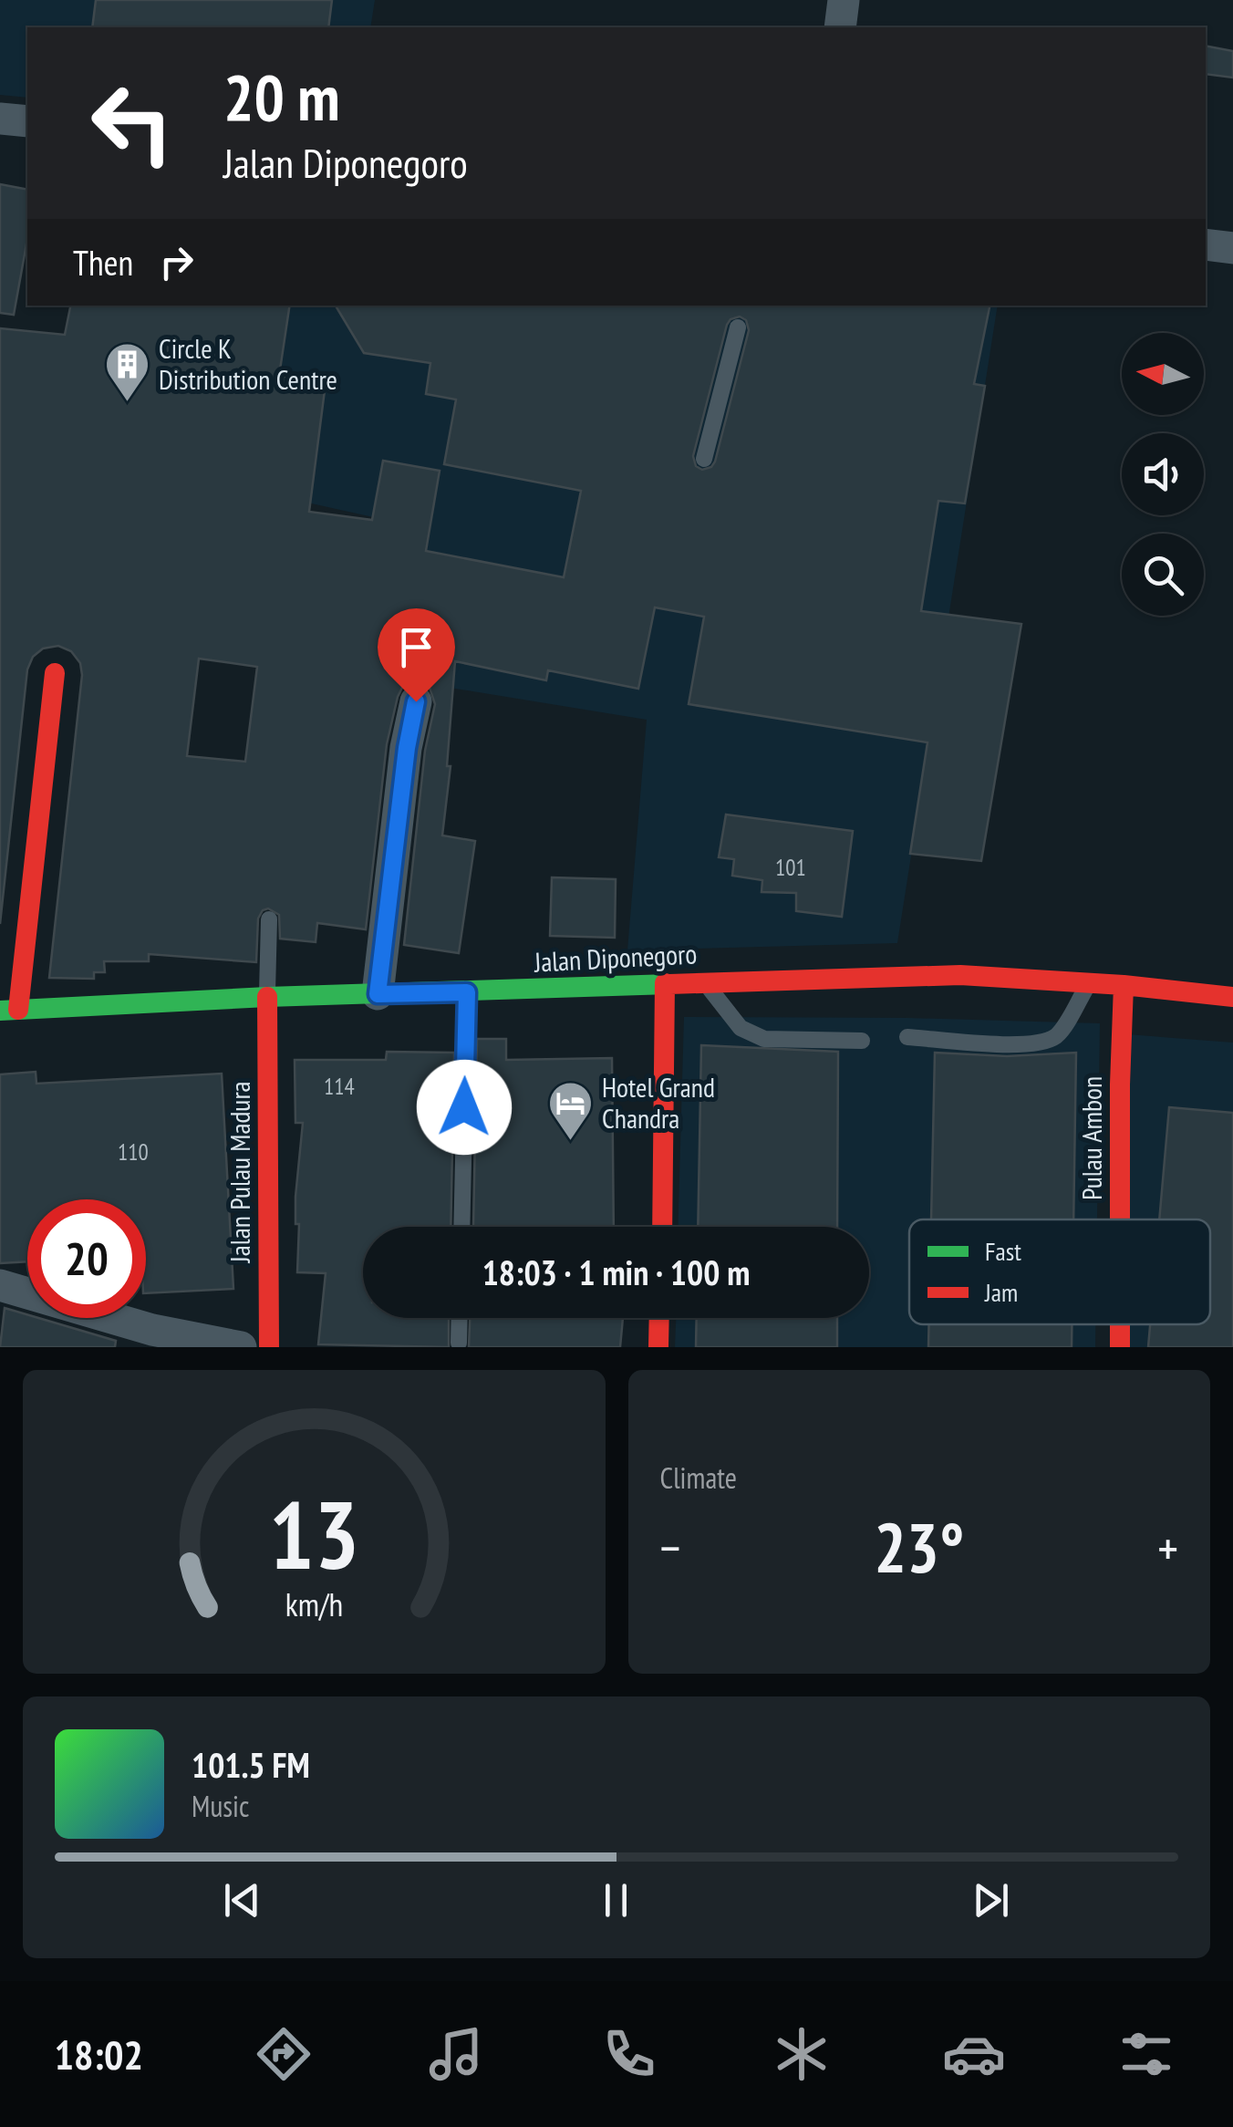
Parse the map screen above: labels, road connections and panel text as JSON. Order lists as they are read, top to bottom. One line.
{"streets":{"street":["Jalan Diponegoro","Pulau Ambon","Jalan Pulau Madura"]},"crossings":[["Jalan Diponegoro","Pulau Ambon"],["Jalan Diponegoro","Jalan Pulau Madura"]],"places":{"building":["Circle K Distribution Centre"],"hotel":["Hotel Grand Chandra"]},"house_numbers":["101","114","110"],"legend":["Fast","Jam"],"north":"left","page":{"turn":["20 m","Jalan Diponegoro"],"then":"Then","limit":"20","trip":"18:03 · 1 min · 100 m","tile":"Climate","heat":["−","23°","+"],"song":["101.5 FM","Music"],"tabs":"18:02","gauge":["13","km/h"]}}
